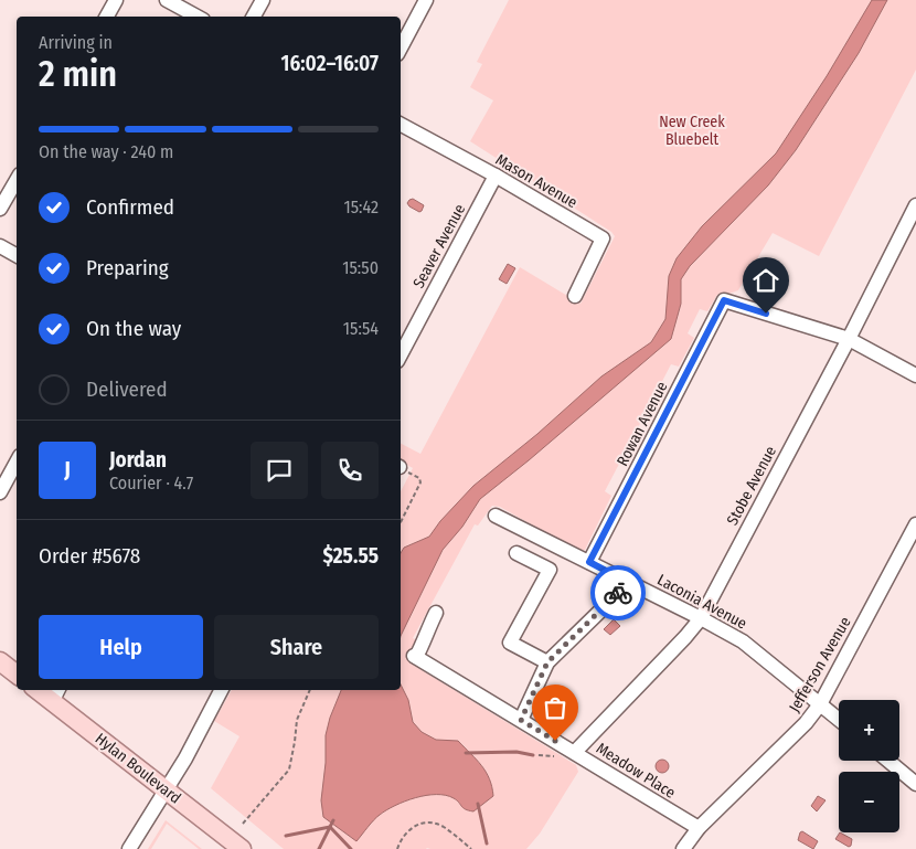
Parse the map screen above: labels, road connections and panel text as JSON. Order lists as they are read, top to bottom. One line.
{"streets":{"main road":["Hylan Boulevard"],"street":["Mason Avenue","Seaver Avenue","Rowan Avenue","Stobe Avenue","Laconia Avenue","Jefferson Avenue","Meadow Place"]},"crossings":[["Mason Avenue","Seaver Avenue"],["Rowan Avenue","Stobe Avenue"],["Rowan Avenue","Laconia Avenue"],["Stobe Avenue","Laconia Avenue"],["Stobe Avenue","Meadow Place"],["Laconia Avenue","Jefferson Avenue"],["Jefferson Avenue","Meadow Place"]],"parks":["New Creek Bluebelt"],"page":{"heading":["2 min","Arriving in","16:02–16:07"],"panel":["Jordan","Courier · 4.7","Order #5678","$25.55"],"bar":"On the way · 240 m","list":[["Confirmed","15:42"],["Preparing","15:50"],["On the way","15:54"],"Delivered"],"round":"J","buttons":["Help","Share"],"map_buttons":["+","−"]}}
